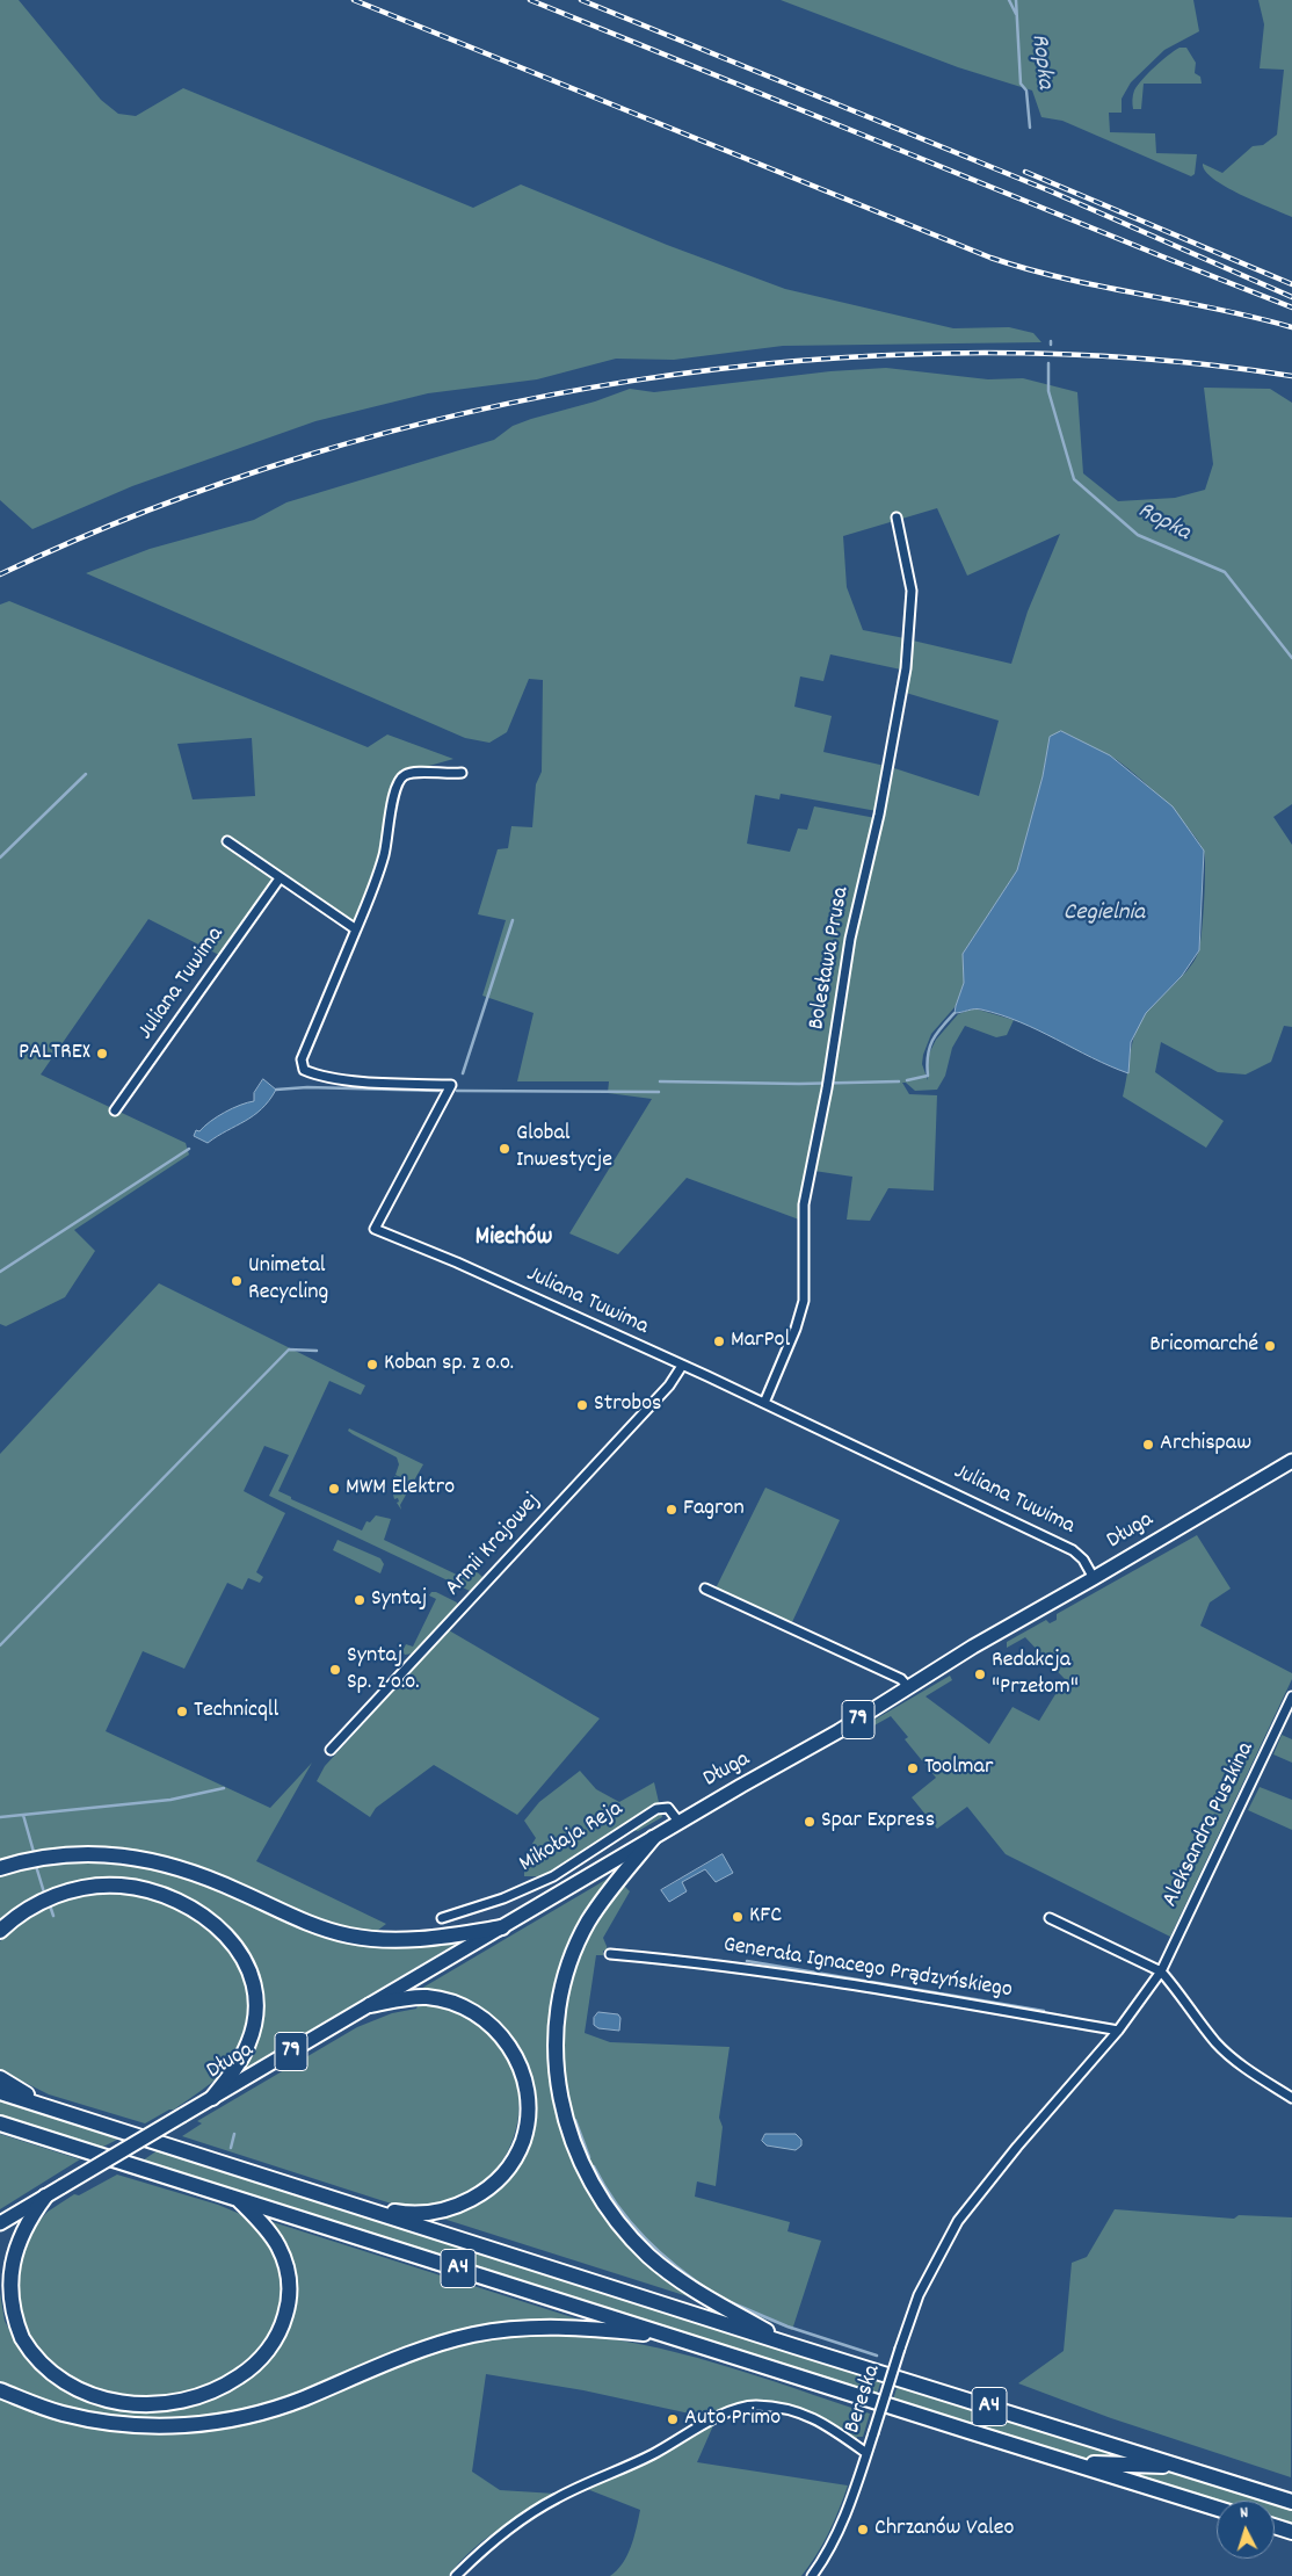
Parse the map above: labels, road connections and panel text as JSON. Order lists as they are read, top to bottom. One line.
{"streets":{"highway":["A4"],"main road":["Długa","79"],"street":["Bolesława Prusa","Juliana Tuwima","Armii Krajowej","Aleksandra Puszkina","Mikołaja Reja","Generała Ignacego Prądzyńskiego","Bereska"]},"crossings":[["Bolesława Prusa","Juliana Tuwima"],["Juliana Tuwima","Długa"],["Juliana Tuwima","Armii Krajowej"],["Długa","79"],["Długa","Mikołaja Reja"],["Aleksandra Puszkina","Bereska"],["Generała Ignacego Prądzyńskiego","Bereska"]],"districts":["Miechów"],"water":["Ropka","Cegielnia"],"places":["PALTREX","Global Inwestycje","Unimetal Recycling","MarPol","Bricomarché","Koban sp. z o.o.","Strobos","Archispaw","MWM Elektro","Fagron","Syntaj","Syntaj Sp. z o.o.","Redakcja \"Przełom\"","Technicqll","Toolmar","Spar Express","KFC","Auto Primo","Chrzanów Valeo"],"north":"top"}
